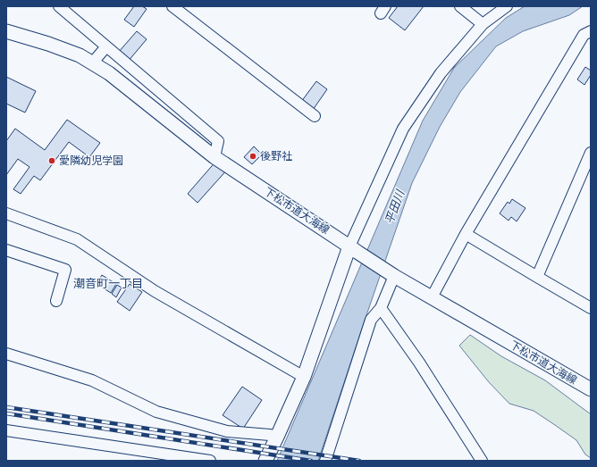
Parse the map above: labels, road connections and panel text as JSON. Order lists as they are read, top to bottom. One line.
{"streets":{"street":["下松市道大海線"]},"districts":["潮音町一丁目"],"water":["平田川"],"places":["後野社","愛隣幼児学園"]}
